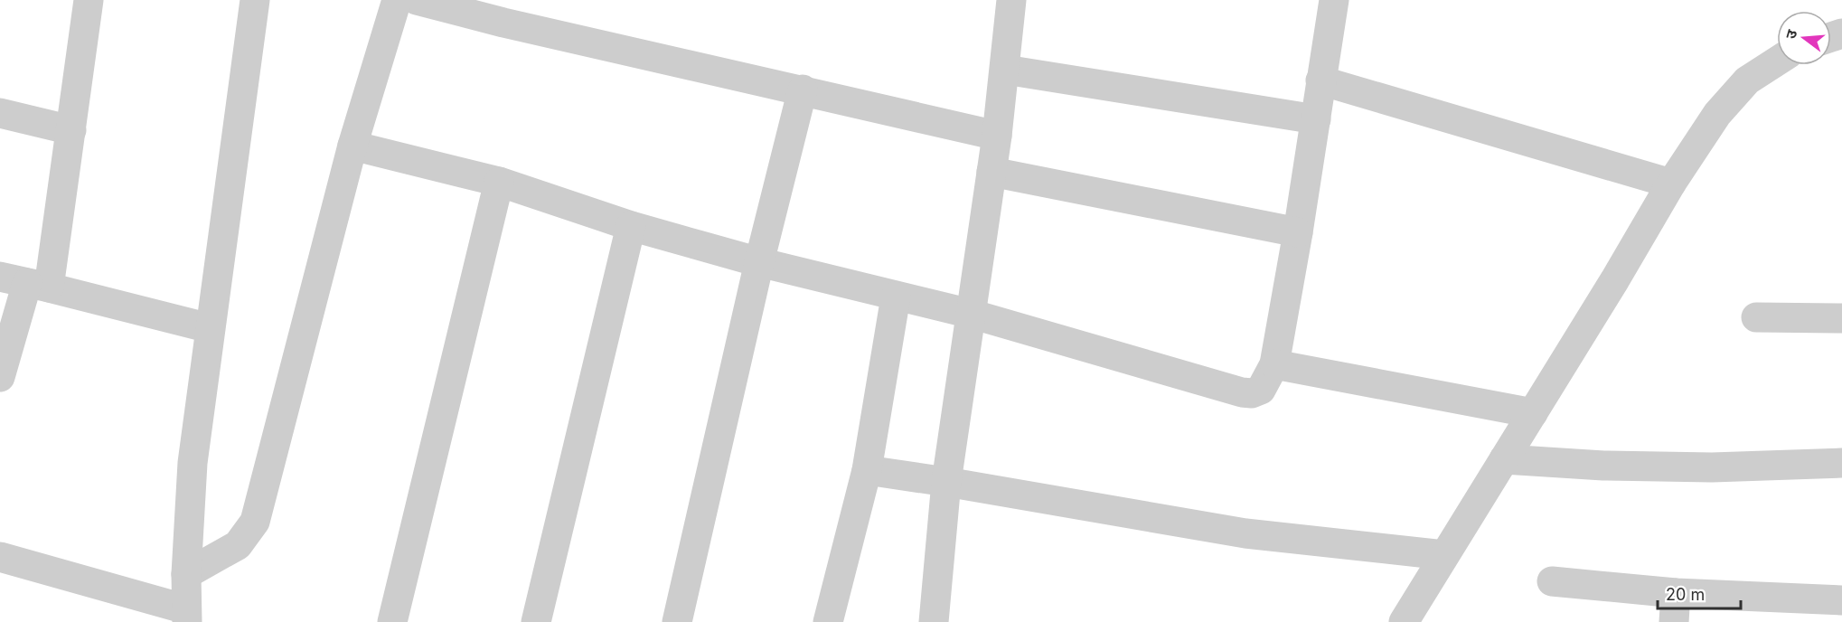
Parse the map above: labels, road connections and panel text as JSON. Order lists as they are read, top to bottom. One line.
{"scale_bar":"20 m","north":"left"}
